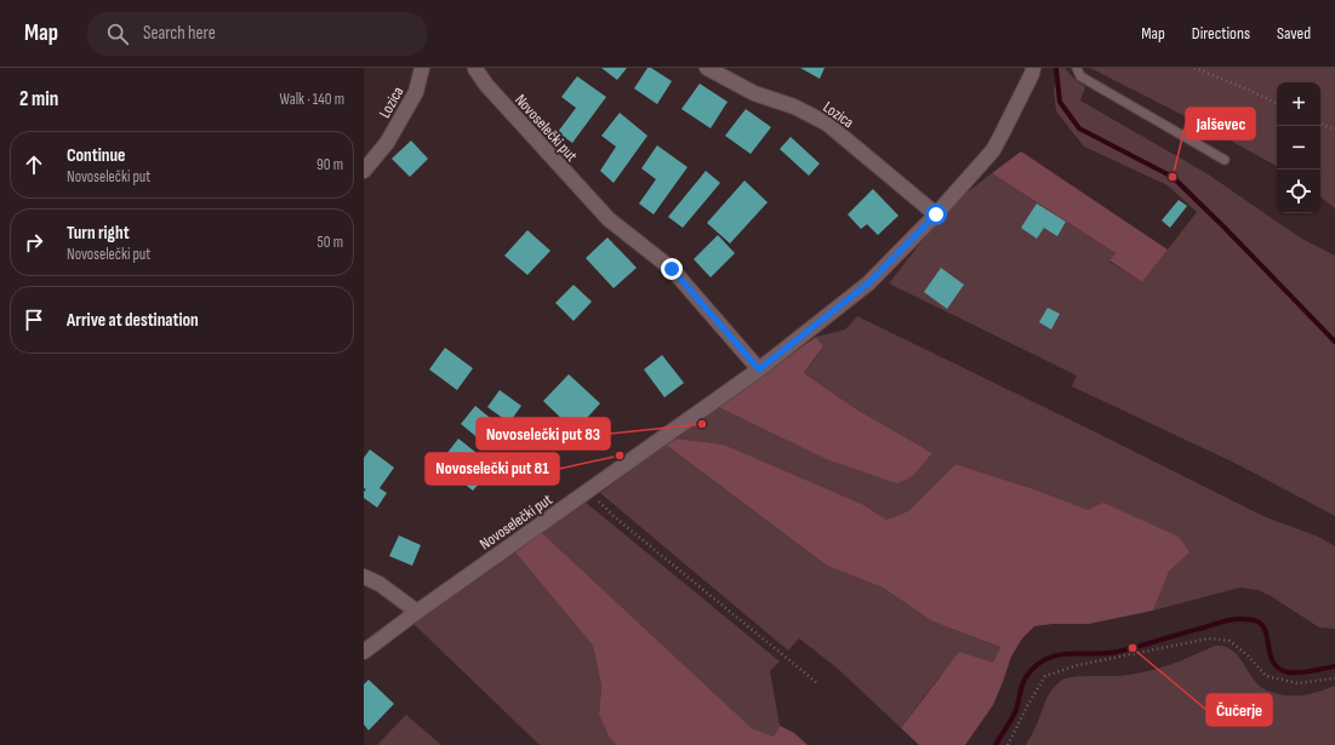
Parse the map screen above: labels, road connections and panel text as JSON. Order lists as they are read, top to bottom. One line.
{"streets":{"street":["Lozica","Novoselečki put"]},"crossings":[["Lozica","Novoselečki put"]],"places":["Jalševec","Novoselečki put 83","Novoselečki put 81","Čučerje"],"page":{"header":"Map","search":"Search here","nav":["Map","Directions","Saved"],"heading":["2 min","Walk · 140 m"],"map_buttons":["+","−"],"list":[["Continue","Novoselečki put","90 m"],["Turn right","Novoselečki put","50 m"],"Arrive at destination"]}}
